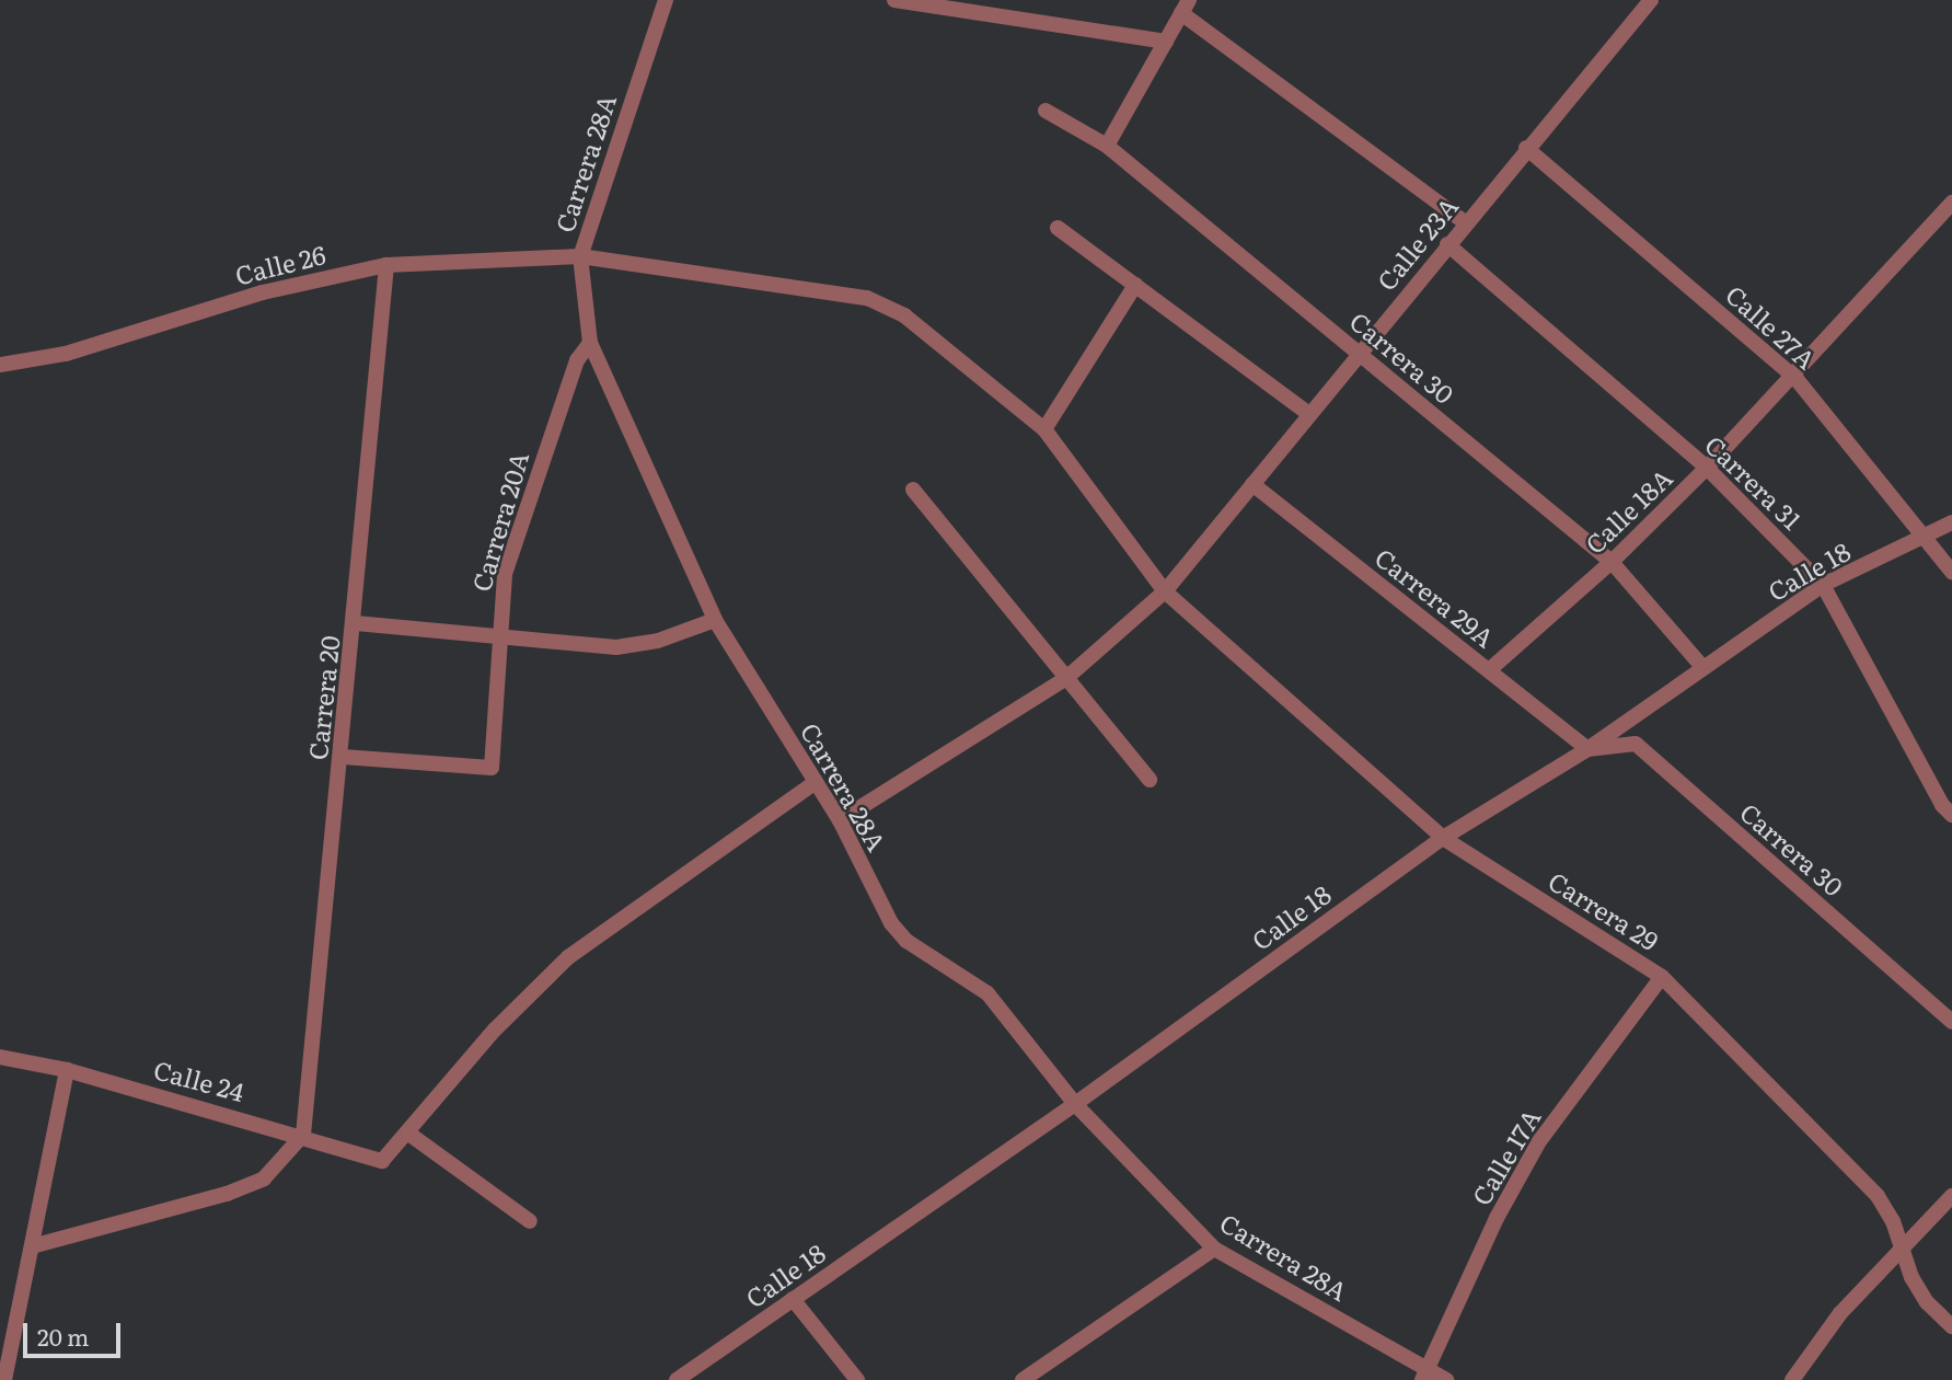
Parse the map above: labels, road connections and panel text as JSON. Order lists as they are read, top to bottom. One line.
{"streets":{"street":["Carrera 28A","Calle 23A","Calle 26","Calle 27A","Carrera 30","Carrera 31","Calle 18A","Carrera 20A","Calle 18","Carrera 29A","Carrera 20","Carrera 29","Calle 24","Calle 17A"]},"crossings":[["Carrera 28A","Calle 23A"],["Carrera 28A","Calle 26"],["Carrera 28A","Carrera 20A"],["Carrera 28A","Calle 18"],["Carrera 28A","Calle 17A"],["Calle 23A","Calle 27A"],["Calle 23A","Carrera 30"],["Calle 23A","Carrera 31"],["Calle 23A","Carrera 29A"],["Calle 23A","Carrera 29"],["Calle 26","Carrera 20"],["Calle 26","Carrera 29"],["Calle 27A","Calle 18A"],["Calle 27A","Calle 18"],["Carrera 30","Calle 18A"],["Carrera 30","Calle 18"],["Carrera 30","Carrera 29A"],["Carrera 31","Calle 18A"],["Carrera 31","Calle 18"],["Calle 18A","Carrera 29A"],["Carrera 20A","Carrera 20"],["Calle 18","Carrera 29A"],["Calle 18","Carrera 29"],["Carrera 20","Calle 24"],["Carrera 29","Calle 17A"]],"scale_bar":"20 m"}
